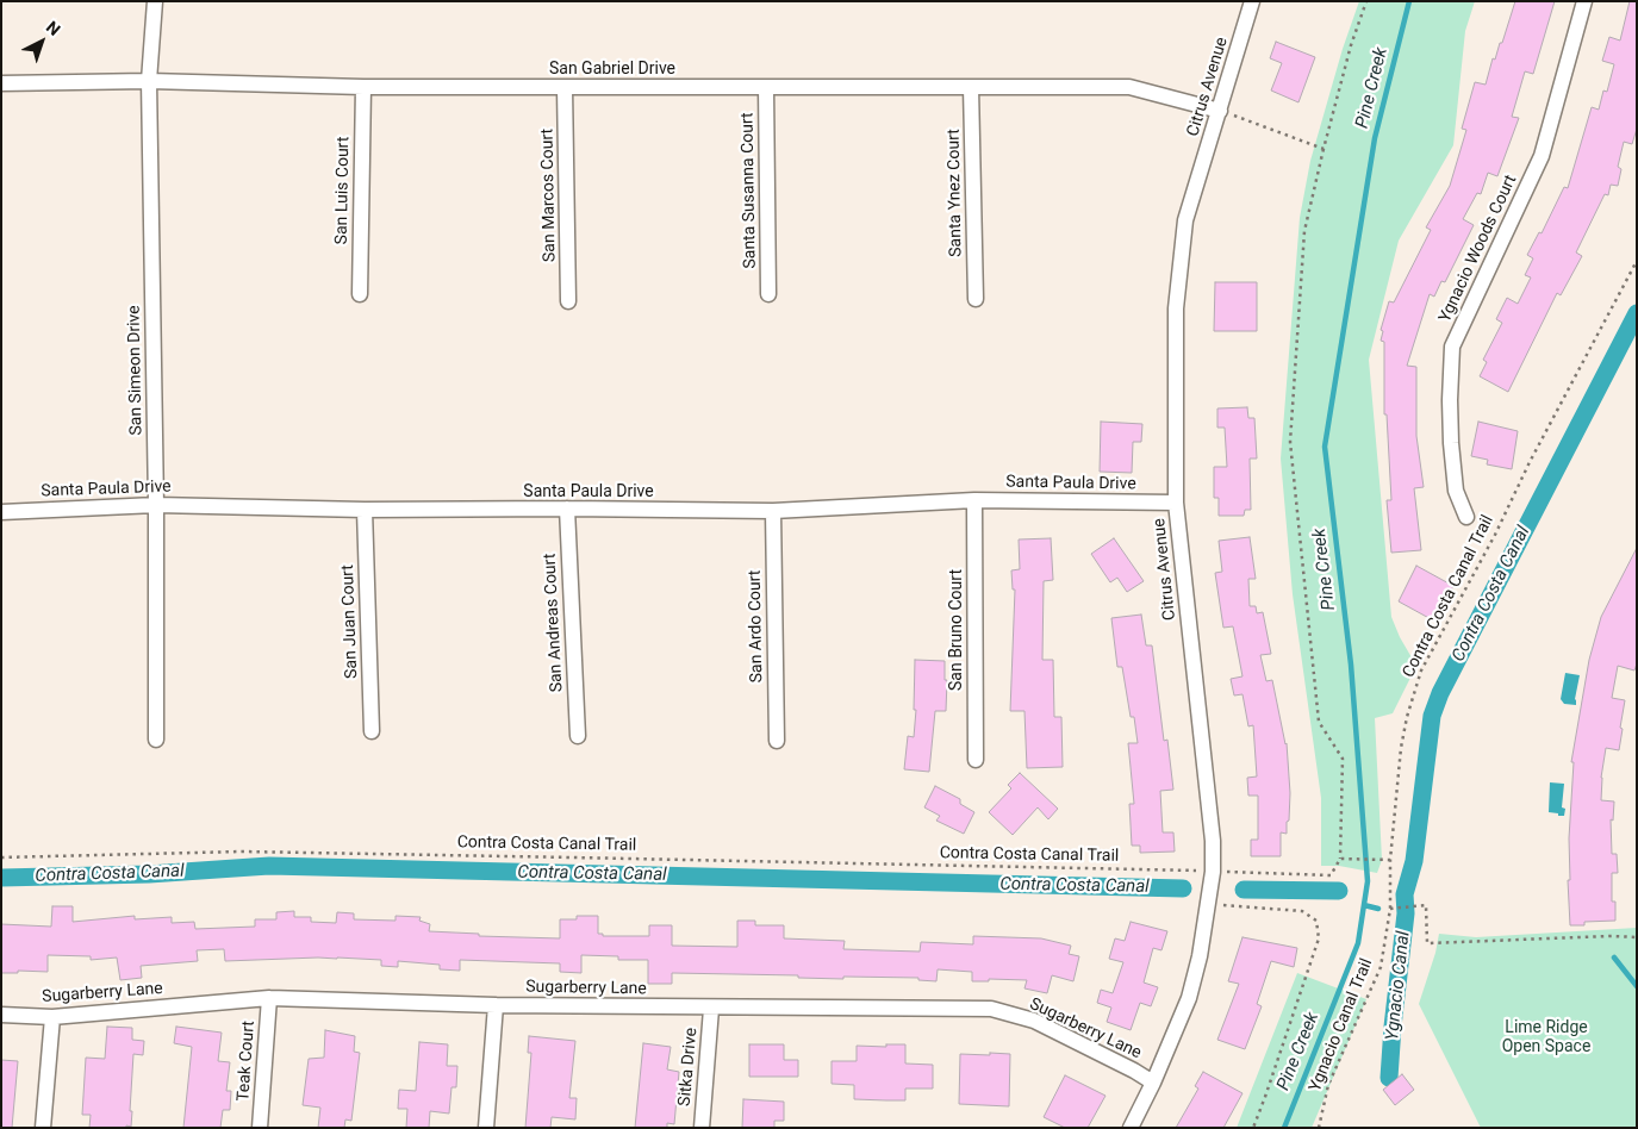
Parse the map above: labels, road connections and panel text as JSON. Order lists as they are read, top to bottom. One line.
{"streets":{"street":["San Gabriel Drive","Citrus Avenue","San Luis Court","Santa Susanna Court","Santa Ynez Court","San Marcos Court","Ygnacio Woods Court","San Simeon Drive","Santa Paula Drive","San Juan Court","San Andreas Court","San Ardo Court","San Bruno Court","Sugarberry Lane","Teak Court","Sitka Drive"],"path":["Contra Costa Canal Trail","Ygnacio Canal Trail"]},"crossings":[["San Gabriel Drive","Citrus Avenue"],["San Gabriel Drive","San Luis Court"],["San Gabriel Drive","Santa Susanna Court"],["San Gabriel Drive","Santa Ynez Court"],["San Gabriel Drive","San Marcos Court"],["San Gabriel Drive","San Simeon Drive"],["Citrus Avenue","Santa Paula Drive"],["Citrus Avenue","Contra Costa Canal Trail"],["Citrus Avenue","Sugarberry Lane"],["San Simeon Drive","Santa Paula Drive"],["Santa Paula Drive","San Juan Court"],["Santa Paula Drive","San Andreas Court"],["Santa Paula Drive","San Ardo Court"],["Santa Paula Drive","San Bruno Court"],["Contra Costa Canal Trail","Ygnacio Canal Trail"],["Sugarberry Lane","Teak Court"],["Sugarberry Lane","Sitka Drive"]],"water":["Pine Creek","Contra Costa Canal","Ygnacio Canal"],"parks":["Lime Ridge Open Space"],"north":"top right"}
